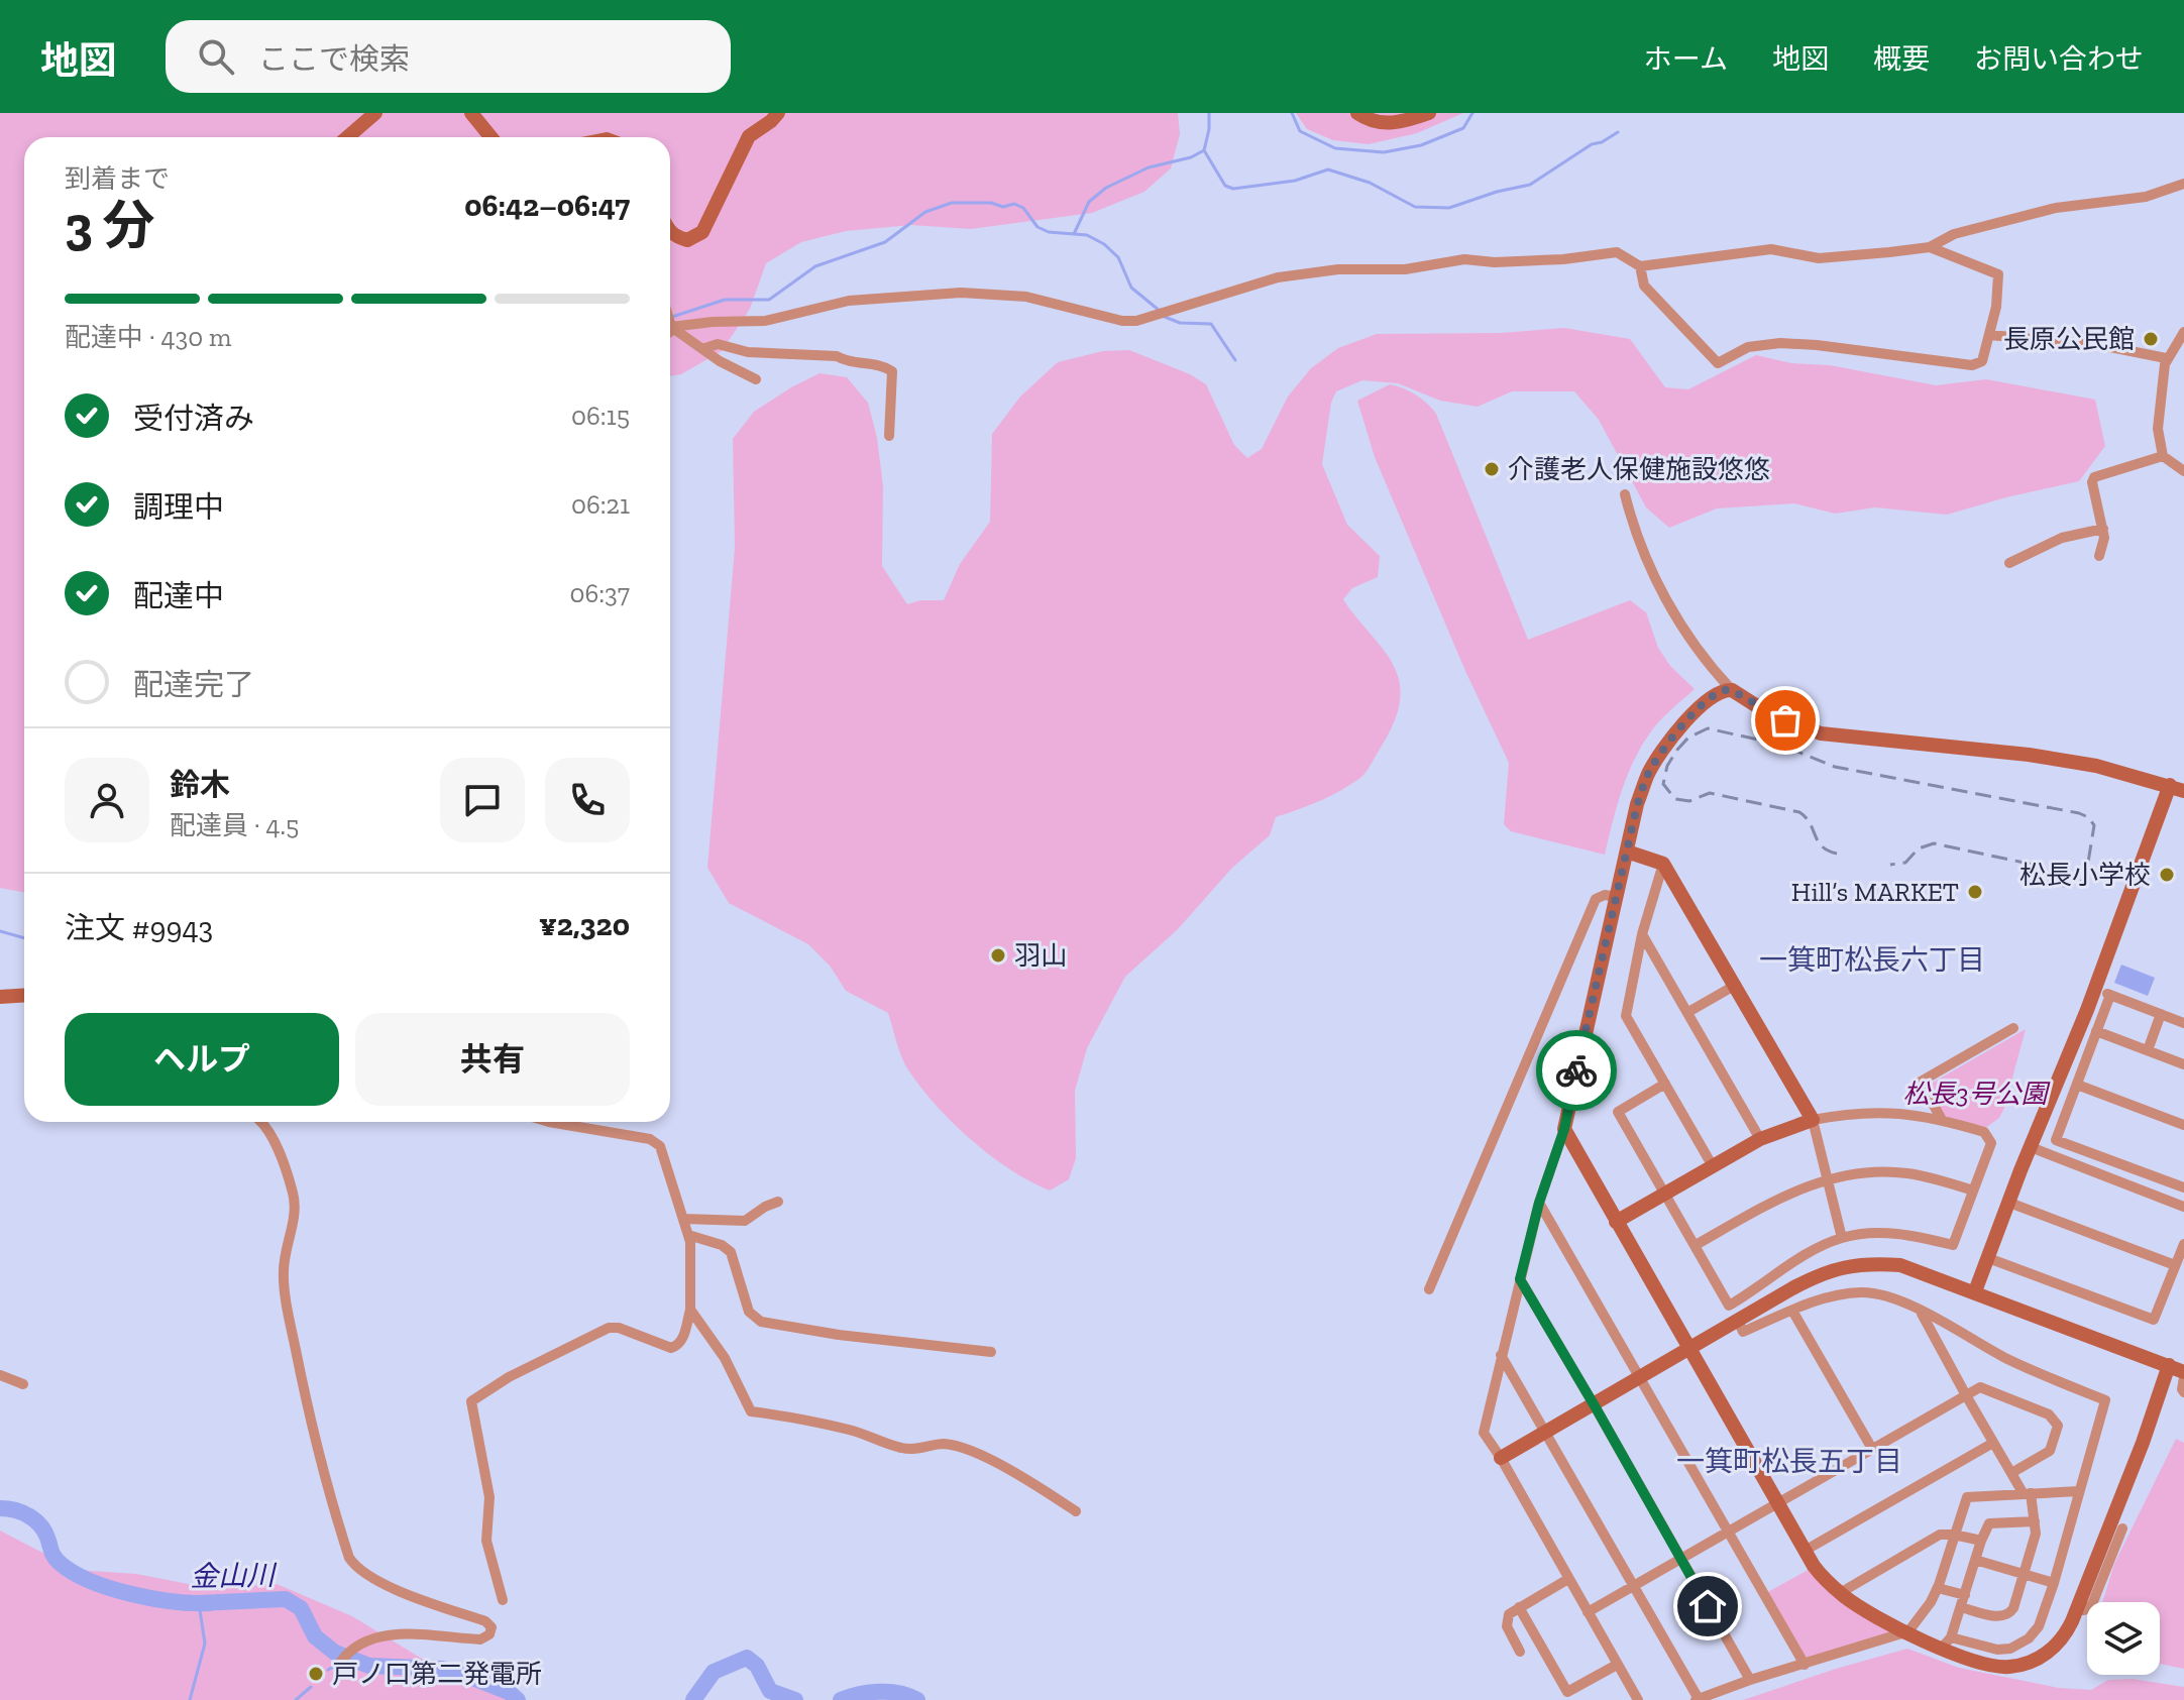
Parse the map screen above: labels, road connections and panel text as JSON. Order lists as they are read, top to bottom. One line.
{"districts":["一箕町松長六丁目","一箕町松長五丁目"],"water":["金山川"],"parks":["松長3号公園"],"places":["長原公民館","介護老人保健施設悠悠","松長小学校","Hill’s MARKET","羽山","戸ノ口第二発電所"],"page":{"header":"地図","search":"ここで検索","nav":["ホーム","地図","概要","お問い合わせ"],"heading":["3 分","到着まで","06:42–06:47"],"panel":["鈴木","配達員 · 4.5","注文 #9943","¥2,320"],"bar":"配達中 · 430 m","list":[["受付済み","06:15"],["調理中","06:21"],["配達中","06:37"],"配達完了"],"buttons":["ヘルプ","共有"]}}
